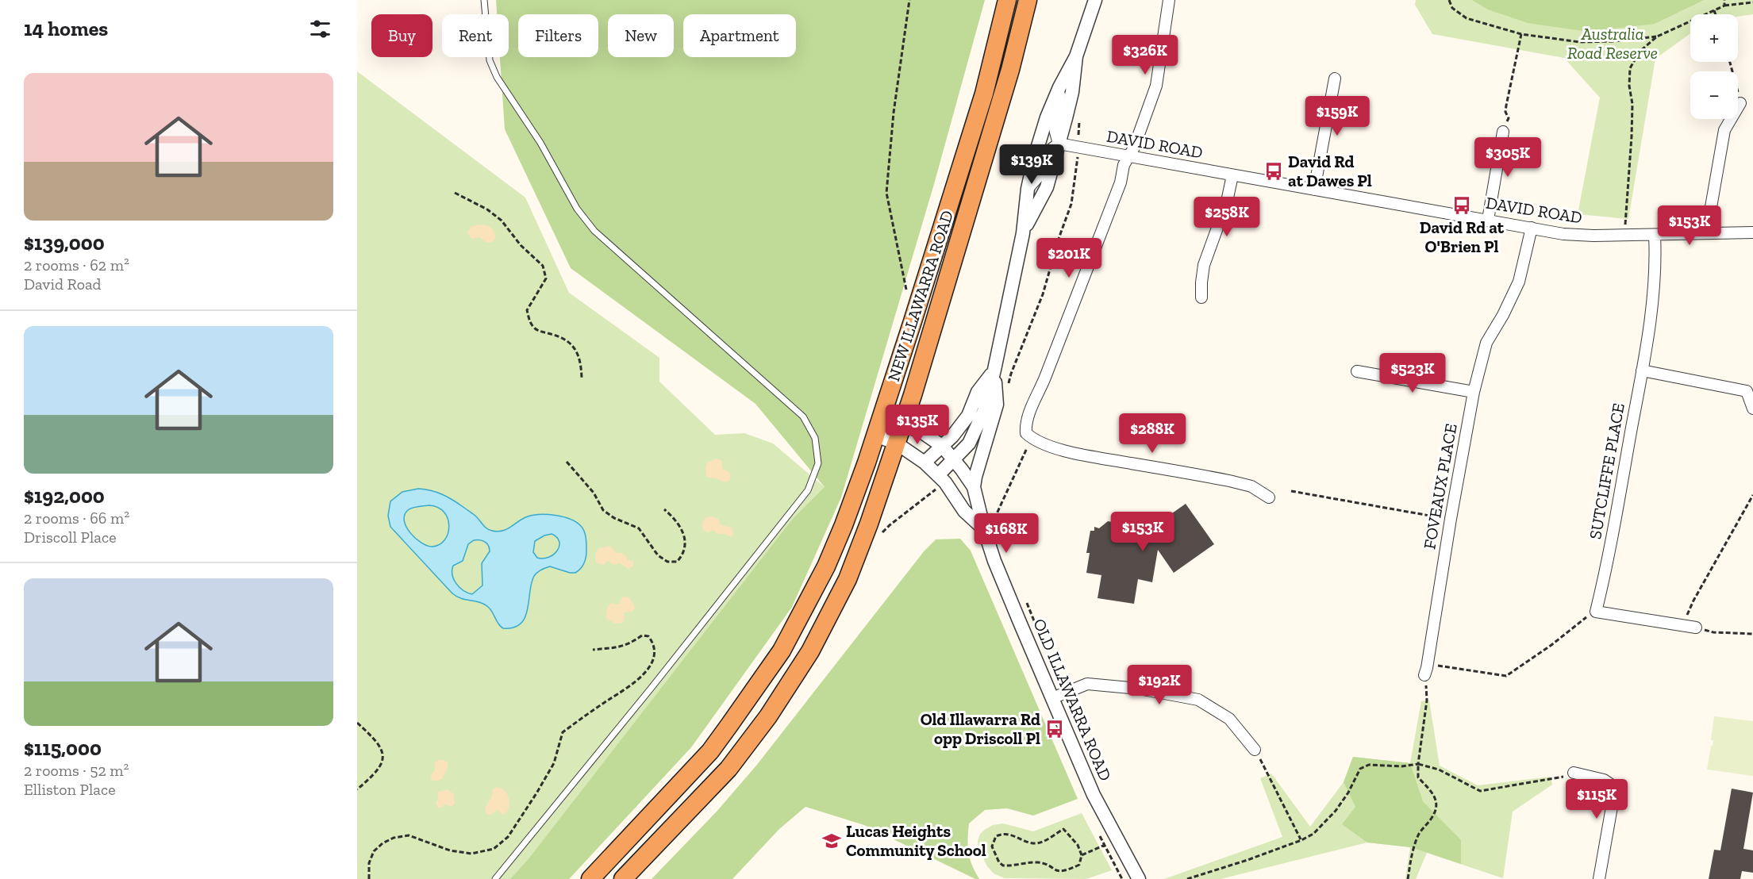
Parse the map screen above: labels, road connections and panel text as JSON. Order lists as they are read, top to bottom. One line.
{"streets":{"highway":["NEW ILLAWARRA ROAD"],"street":["DAVID ROAD","SUTCLIFFE PLACE","FOVEAUX PLACE","OLD ILLAWARRA ROAD"]},"crossings":[["DAVID ROAD","SUTCLIFFE PLACE"],["DAVID ROAD","FOVEAUX PLACE"],["DAVID ROAD","OLD ILLAWARRA ROAD"],["NEW ILLAWARRA ROAD","OLD ILLAWARRA ROAD"]],"parks":["Australia Road Reserve"],"places":{"bus stop":["David Rd at Dawes Pl","David Rd at O'Brien Pl","Old Illawarra Rd opp Driscoll Pl"],"school or university":["Lucas Heights Community School"]},"page":{"heading":"14 homes","map_buttons":["+","−"],"chip":["Buy","Rent","Filters","New","Apartment"],"price":["$326K","$159K","$305K","$139K","$258K","$153K","$201K","$523K","$135K","$288K","$153K","$168K","$192K","$115K"],"list":[{"name":"$139,000","note":"2 rooms · 62 m² · David Road"},{"name":"$192,000","note":"2 rooms · 66 m² · Driscoll Place"},{"name":"$115,000","note":"2 rooms · 52 m² · Elliston Place"}]}}
